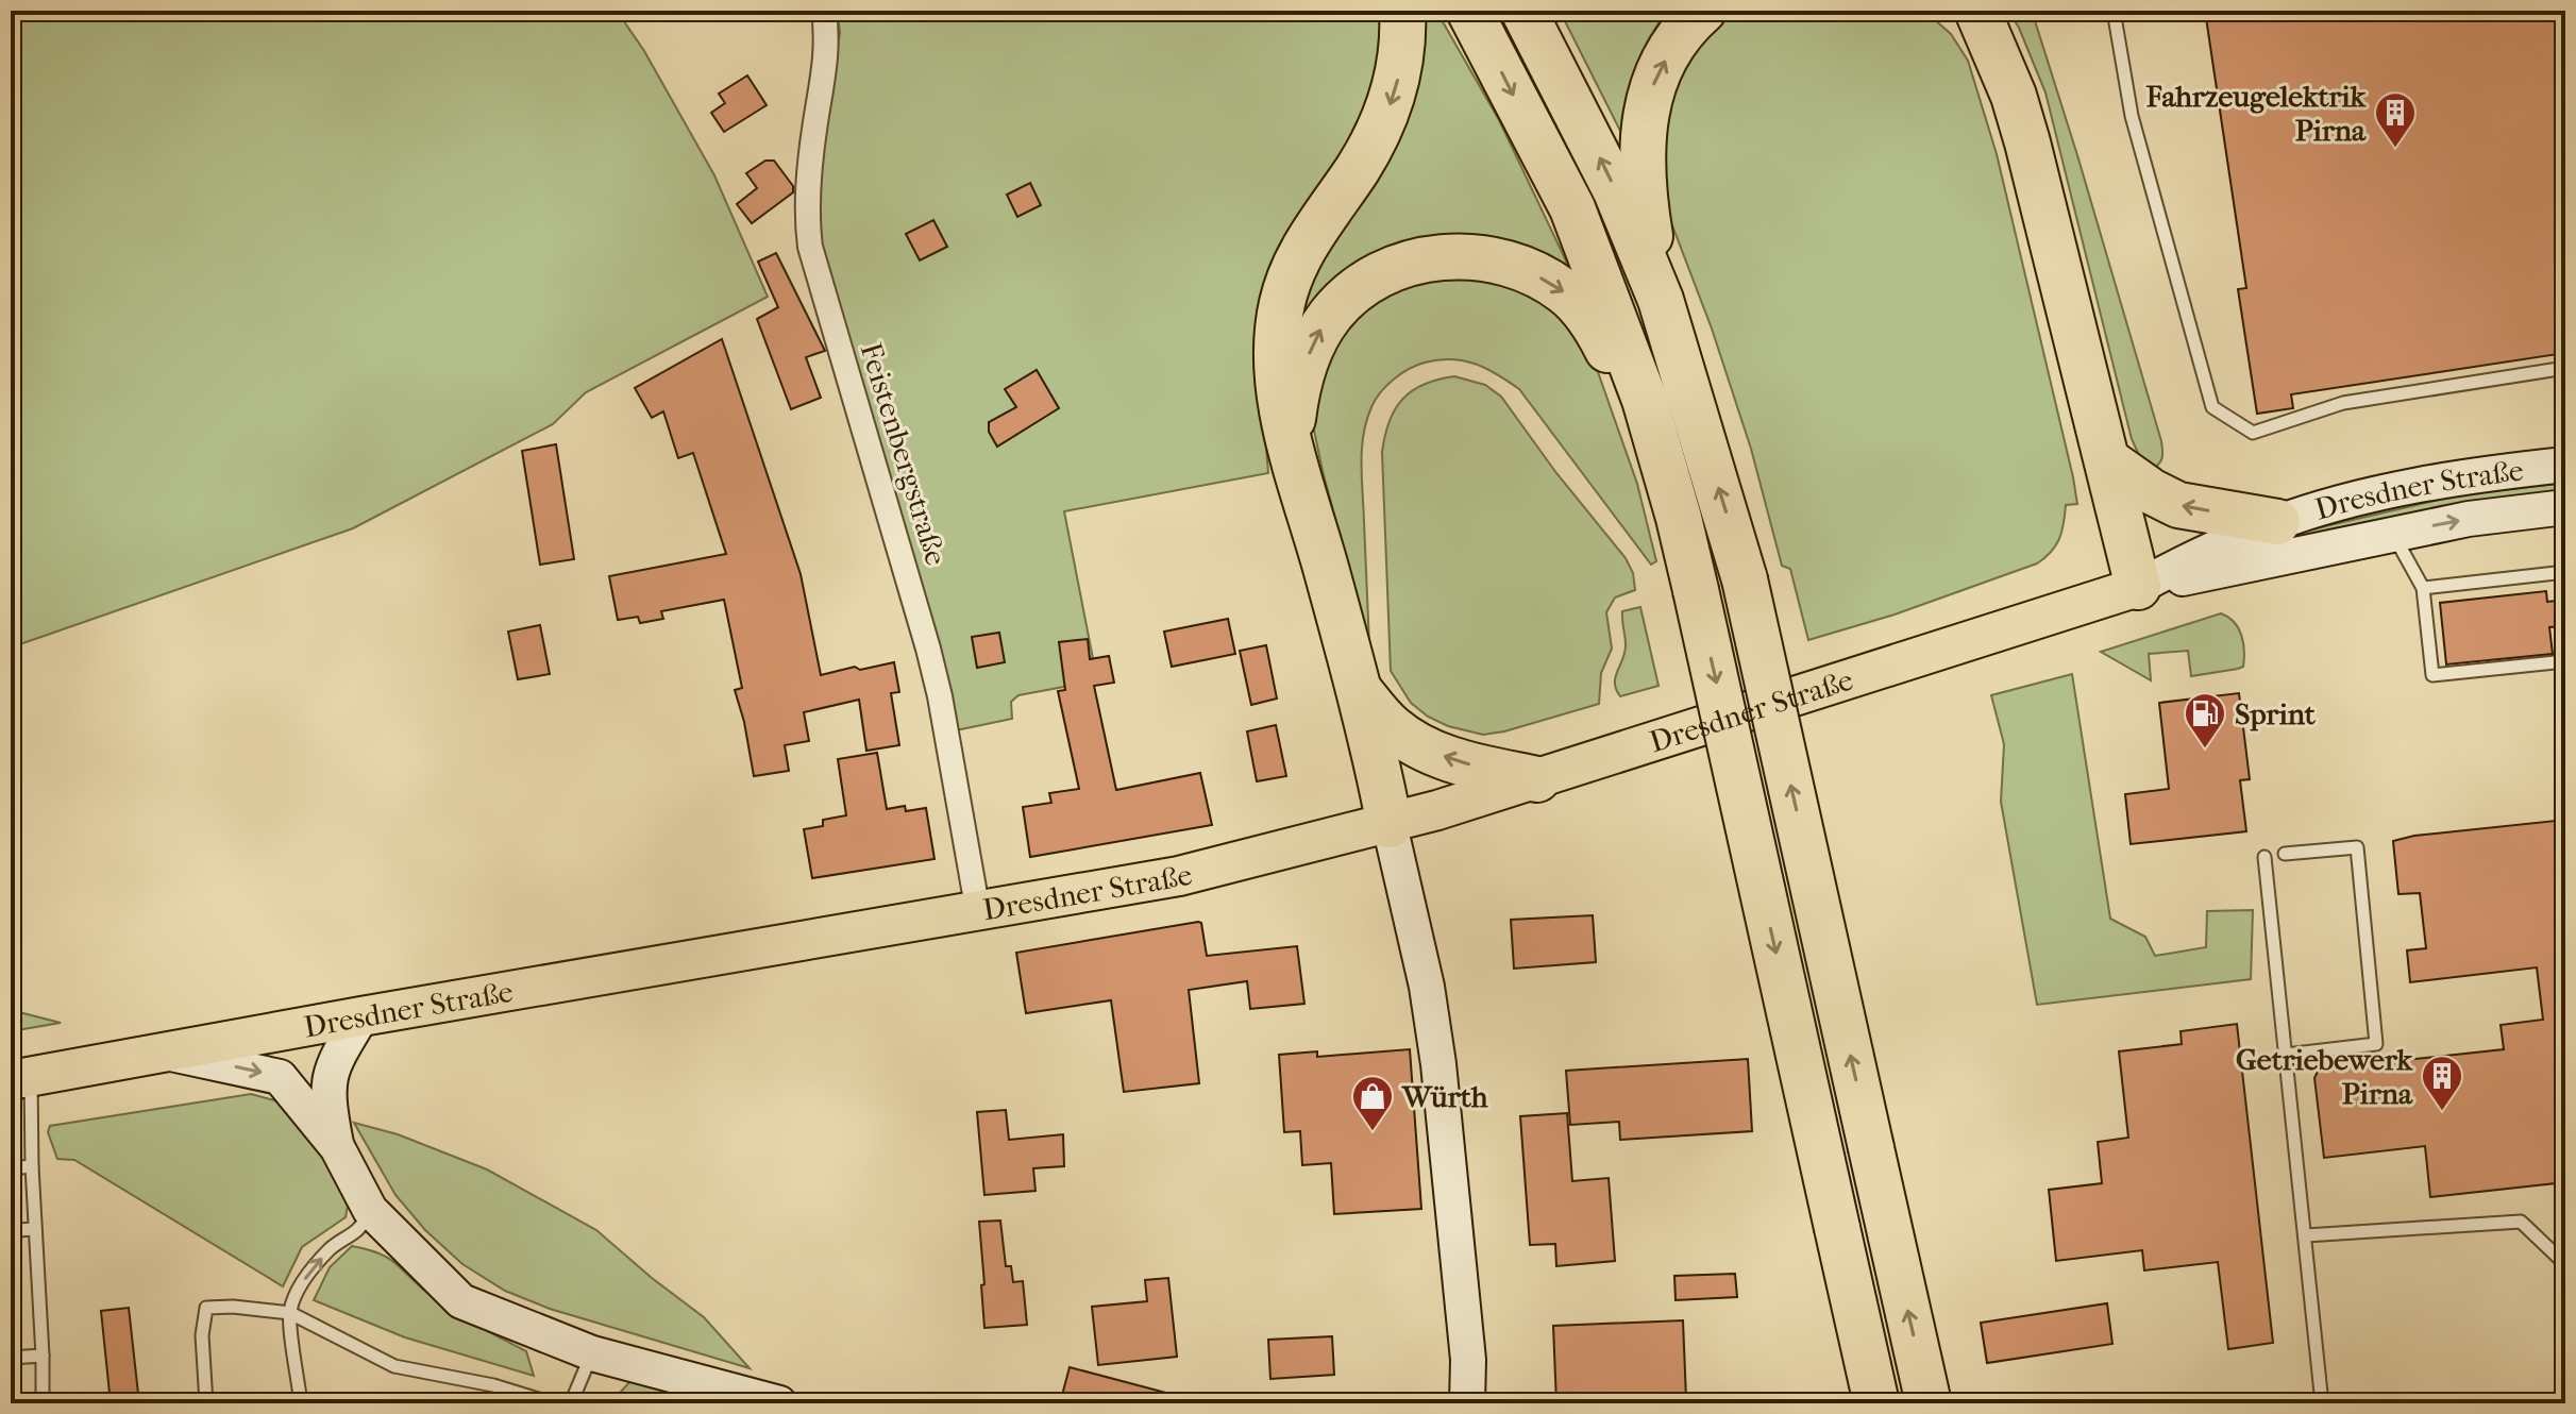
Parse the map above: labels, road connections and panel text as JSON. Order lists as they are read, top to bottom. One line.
{"streets":{"main road":["Dresdner Straße"],"street":["Feistenbergstraße"]},"crossings":[["Feistenbergstraße","Dresdner Straße"]],"places":{"building":["Fahrzeugelektrik Pirna","Getriebewerk Pirna"],"fuel station":["Sprint"],"shop":["Würth"]}}
